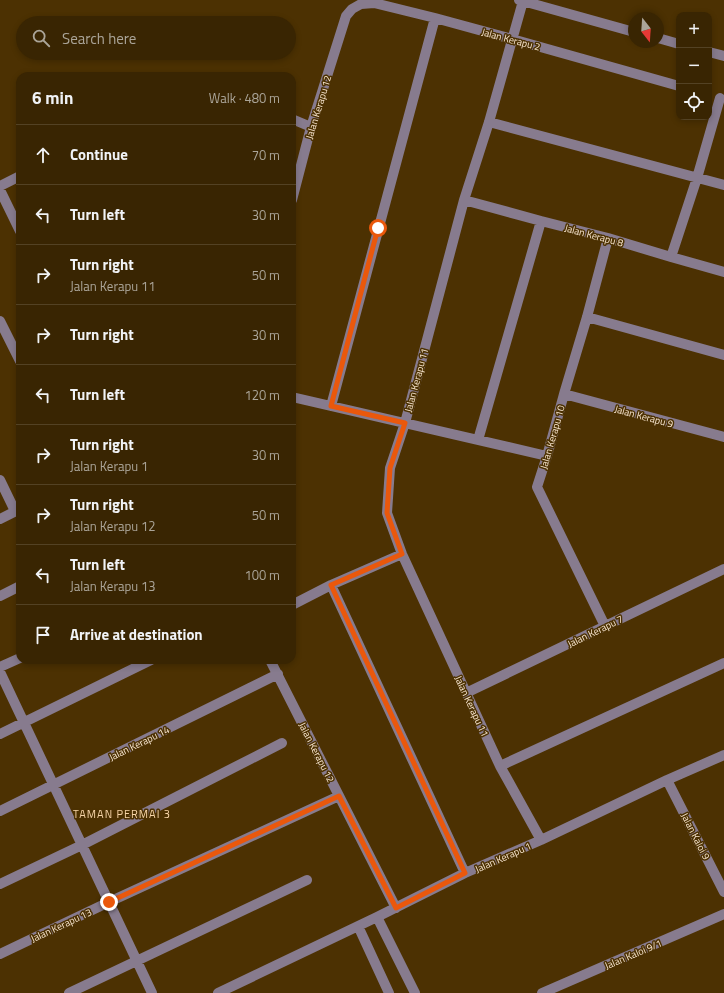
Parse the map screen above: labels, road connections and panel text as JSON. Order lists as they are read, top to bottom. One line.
{"streets":{"street":["Jalan Kerapu 2","Jalan Kerapu 12","Jalan Kerapu 8","Jalan Kerapu 11","Jalan Kerapu 9","Jalan Kerapu 10","Jalan Kerapu 7","Jalan Kerapu 14","Jalan Kaloi 9","Jalan Kerapu 1","Jalan Kerapu 13","Jalan Kaloi 9/1"]},"crossings":[["Jalan Kerapu 2","Jalan Kerapu 12"],["Jalan Kerapu 2","Jalan Kerapu 11"],["Jalan Kerapu 12","Jalan Kerapu 14"],["Jalan Kerapu 12","Jalan Kerapu 1"],["Jalan Kerapu 12","Jalan Kerapu 13"],["Jalan Kerapu 8","Jalan Kerapu 11"],["Jalan Kerapu 8","Jalan Kerapu 10"],["Jalan Kerapu 11","Jalan Kerapu 7"],["Jalan Kerapu 11","Jalan Kerapu 1"],["Jalan Kerapu 9","Jalan Kerapu 10"],["Jalan Kerapu 10","Jalan Kerapu 7"],["Jalan Kaloi 9","Jalan Kerapu 1"]],"districts":["TAMAN PERMAI 3"],"north":"bottom","page":{"map_buttons":["+","−"],"search":"Search here","heading":["6 min","Walk · 480 m"],"list":[["Continue","70 m"],["Turn left","30 m"],["Turn right","Jalan Kerapu 11","50 m"],["Turn right","30 m"],["Turn left","120 m"],["Turn right","Jalan Kerapu 1","30 m"],["Turn right","Jalan Kerapu 12","50 m"],["Turn left","Jalan Kerapu 13","100 m"],"Arrive at destination"]}}
